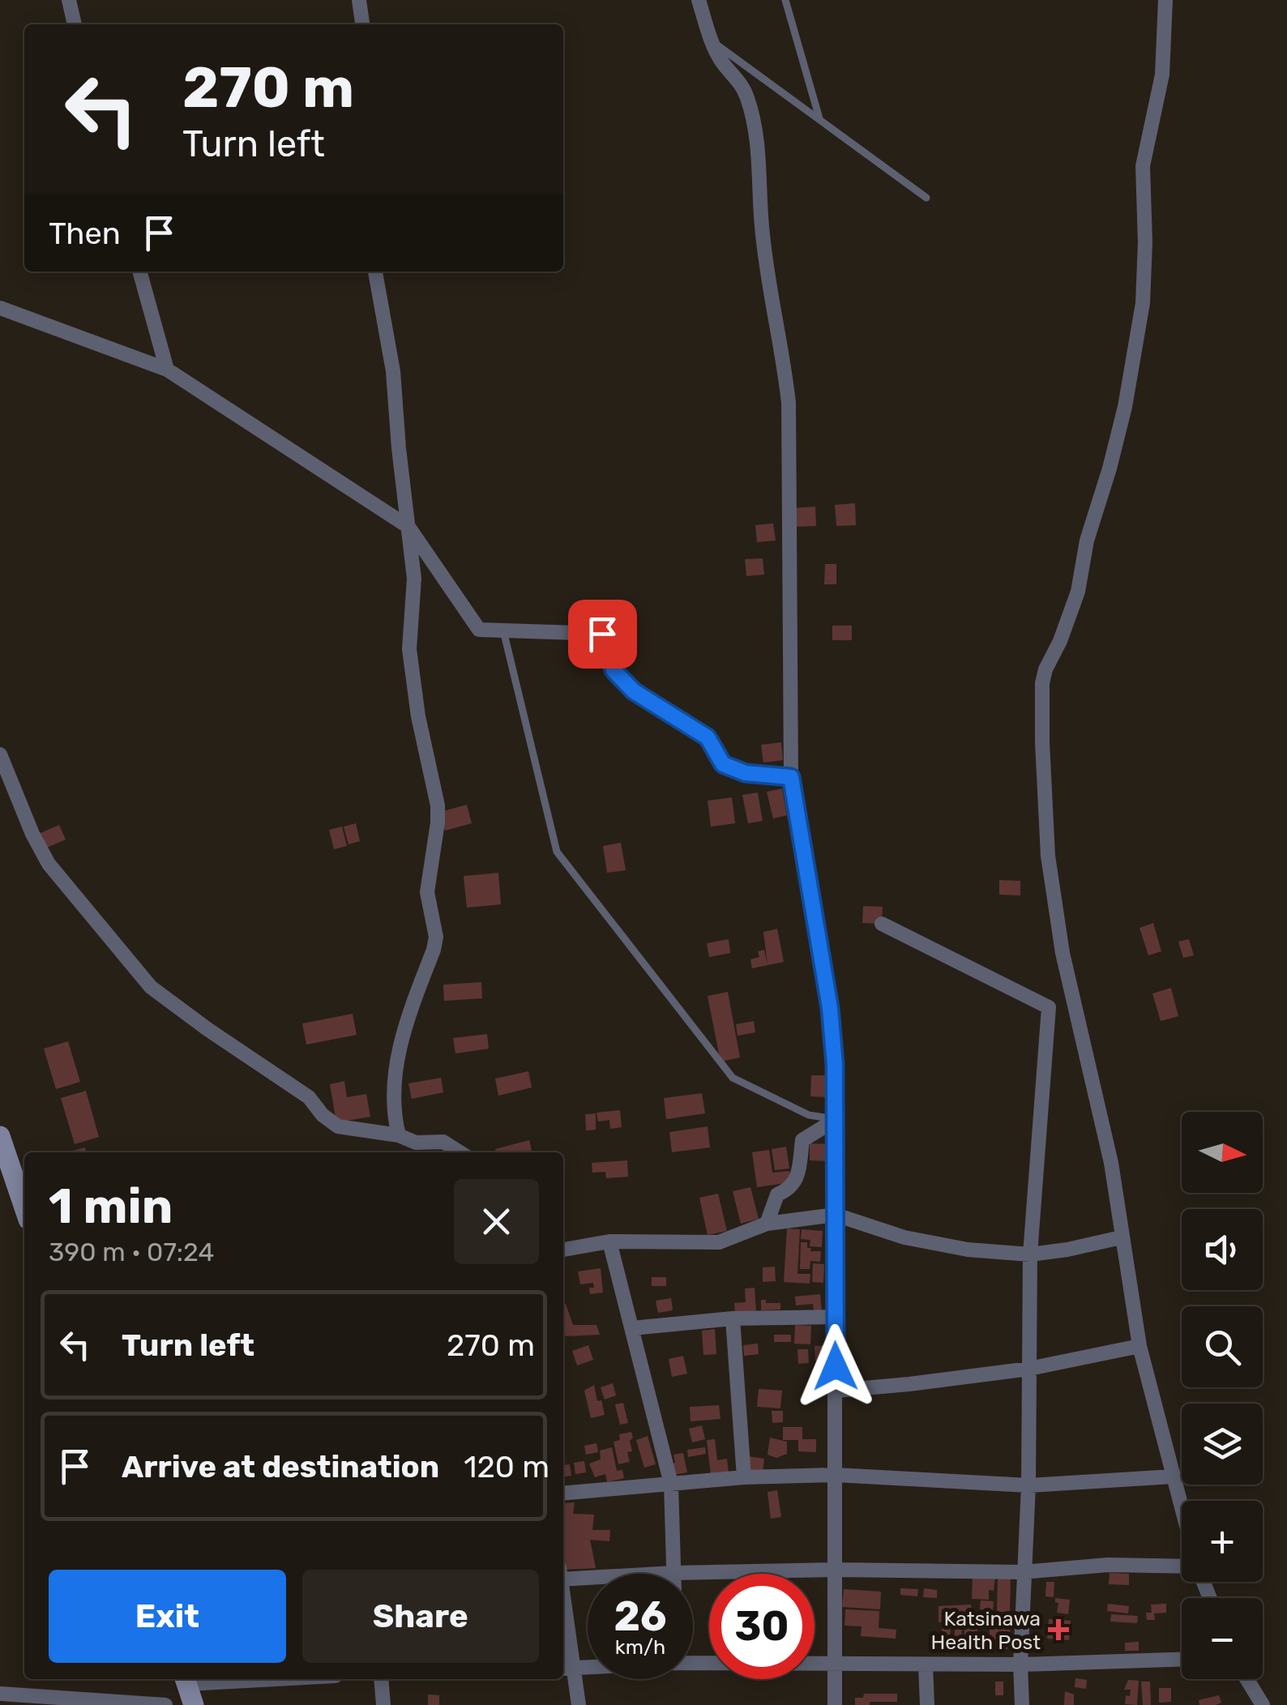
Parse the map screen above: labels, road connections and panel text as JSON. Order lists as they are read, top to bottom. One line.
{"places":{"health":["Katsinawa Health Post"]},"north":"right","page":{"turn":["270 m","Turn left"],"then":"Then","map_buttons":["+","−"],"heading":["1 min","390 m · 07:24"],"list":[{"name":"Turn left","value":"270 m"},{"name":"Arrive at destination","value":"120 m"}],"buttons":["Exit","Share"],"speed":"26 km/h","limit":"30"}}
